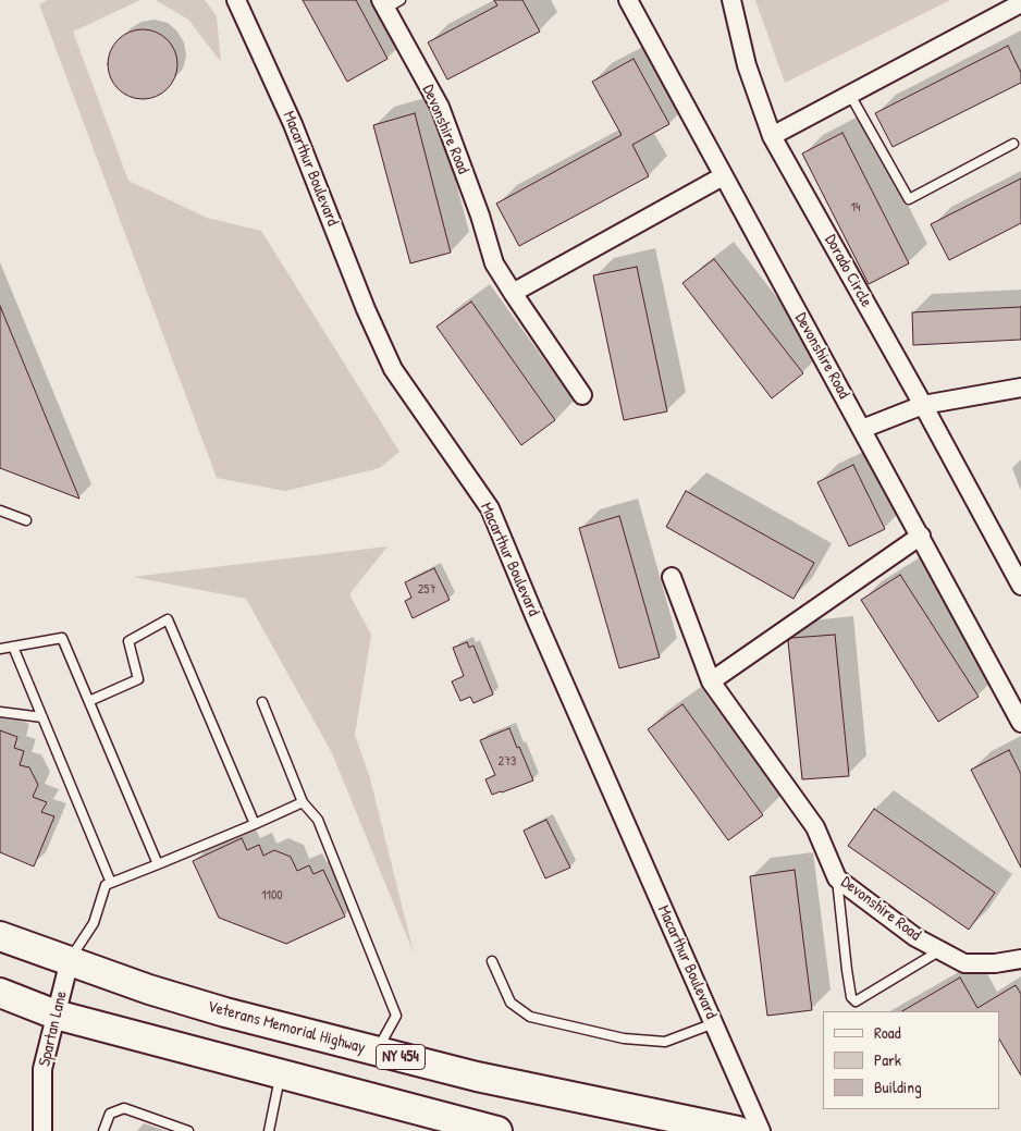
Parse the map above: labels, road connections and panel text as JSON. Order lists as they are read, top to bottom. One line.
{"streets":{"highway":["Veterans Memorial Highway","NY 454"],"street":["Devonshire Road","Macarthur Boulevard","Dorado Circle","Spartan Lane"]},"crossings":[["Veterans Memorial Highway","Spartan Lane"]],"house_numbers":["14","257","273","1100"],"legend":["Road","Park","Building"]}
